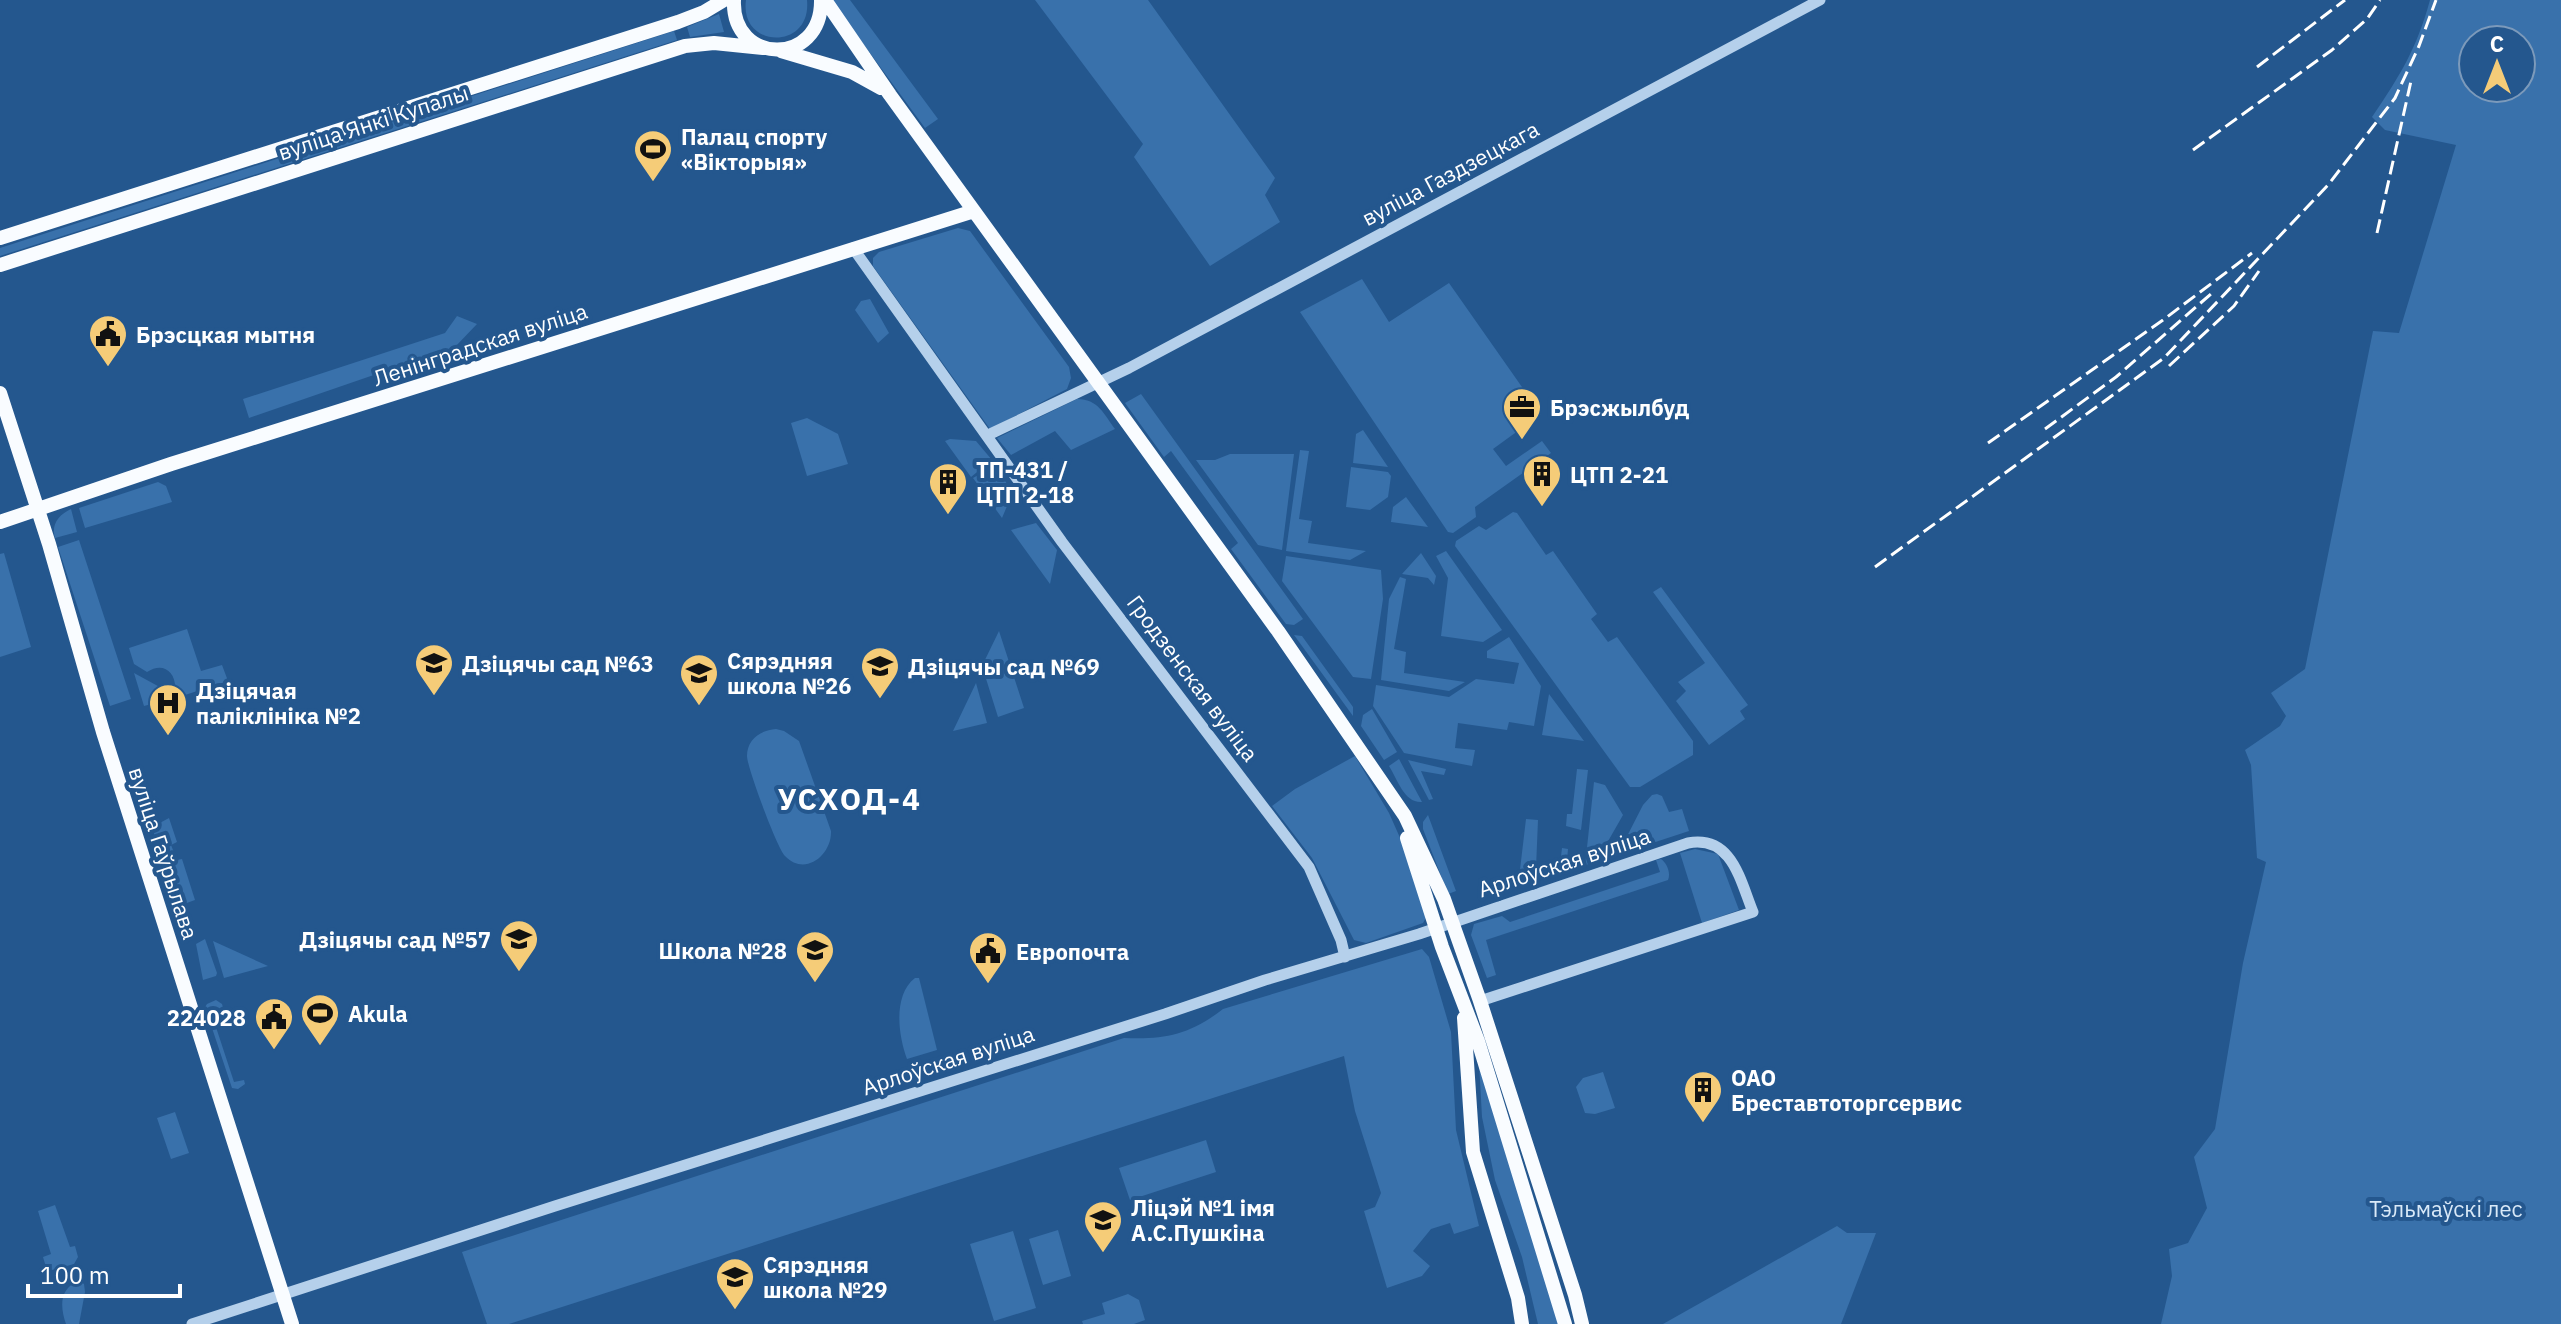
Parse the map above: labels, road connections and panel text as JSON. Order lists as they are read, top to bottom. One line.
{"streets":{"main road":["вуліца Янкі Купалы","Ленінградская вуліца","вуліца Гаўрылава"],"street":["вуліца Газдзецкага","Гродзенская вуліца","Арлоўская вуліца"]},"crossings":[["Ленінградская вуліца","Гродзенская вуліца"],["Ленінградская вуліца","вуліца Гаўрылава"],["Гродзенская вуліца","Арлоўская вуліца"],["вуліца Гаўрылава","Арлоўская вуліца"]],"districts":["УСХОД-4"],"parks":["Тэльмаўскі лес"],"places":{"sports":["Палац спорту «Вікторыя»","Akula"],"public building":["Брэсцкая мытня","Европочта","224028"],"office":["Брэсжылбуд"],"building":["ЦТП 2-21","ТП-431 / ЦТП 2-18","ОАО Бреставтоторгсервис"],"school or university":["Дзіцячы сад №63","Дзіцячы сад №69","Сярэдняя школа №26","Дзіцячы сад №57","Школа №28","Ліцэй №1 імя А.С.Пушкіна","Сярэдняя школа №29"],"hospital":["Дзіцячая паліклініка №2"]},"scale_bar":"100 m","north":"top"}
